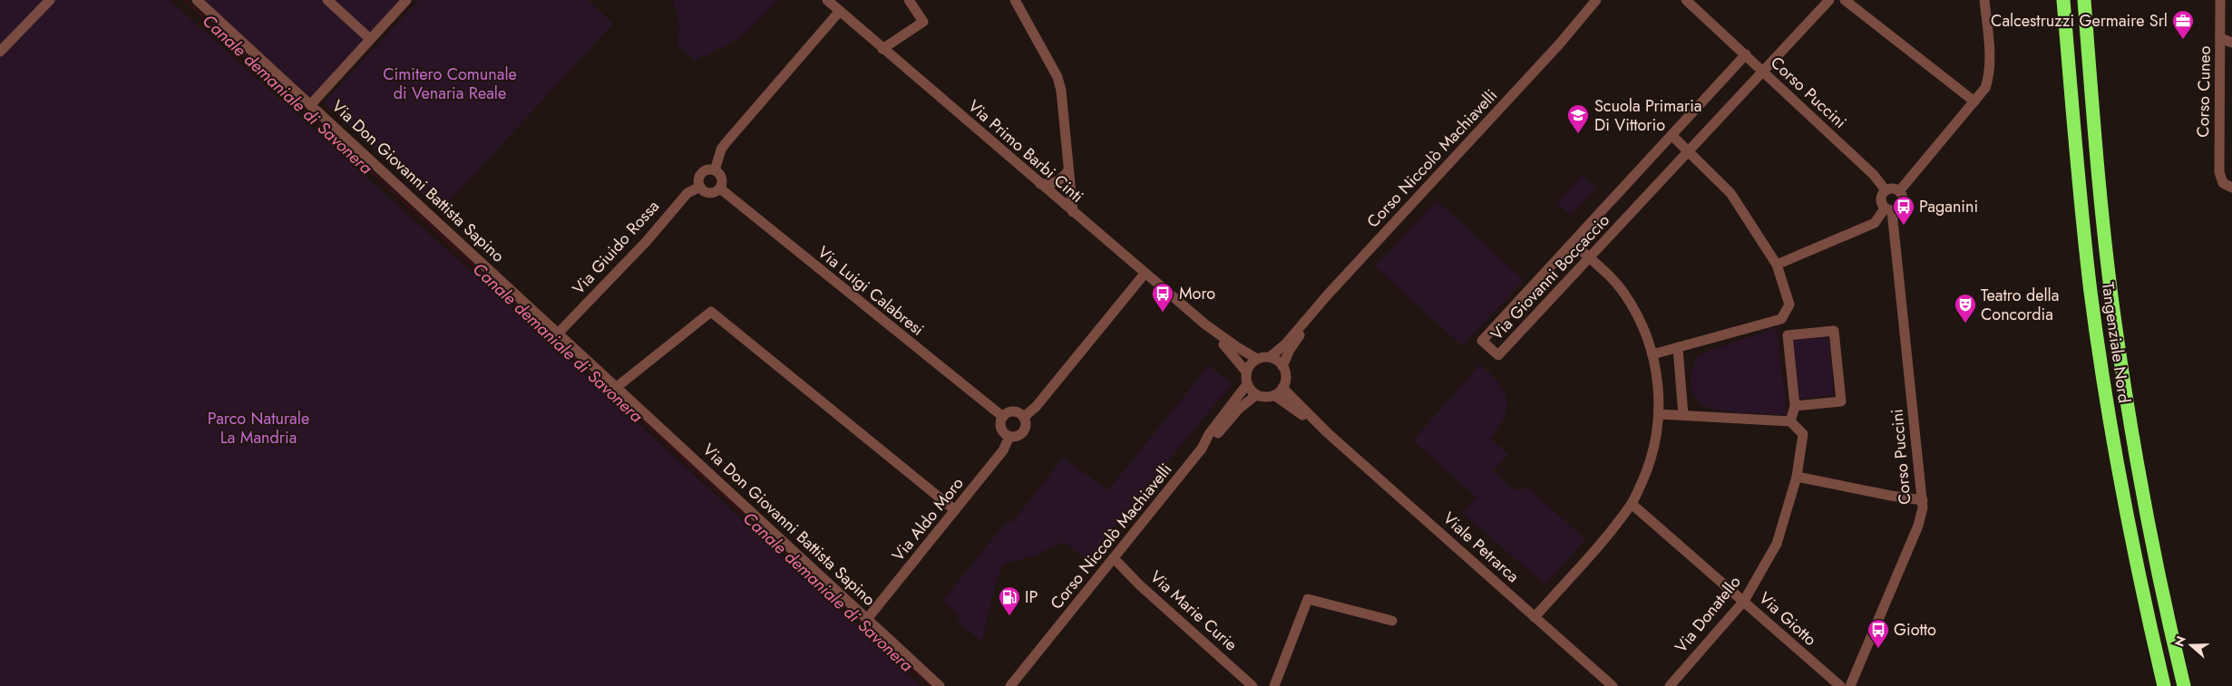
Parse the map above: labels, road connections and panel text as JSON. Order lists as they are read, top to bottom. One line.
{"streets":{"highway":["Tangenziale Nord"],"street":["Corso Cuneo","Corso Puccini","Via Primo Barbi Cinti","Corso Niccolò Machiavelli","Via Don Giovanni Battista Sapino","Via Giuido Rossa","Via Giovanni Boccaccio","Via Luigi Calabresi","Via Aldo Moro","Viale Petrarca","Via Marie Curie","Via Donatello","Via Giotto"]},"crossings":[["Corso Puccini","Via Giovanni Boccaccio"],["Via Primo Barbi Cinti","Corso Niccolò Machiavelli"],["Via Primo Barbi Cinti","Viale Petrarca"],["Corso Niccolò Machiavelli","Viale Petrarca"],["Corso Niccolò Machiavelli","Via Marie Curie"],["Via Don Giovanni Battista Sapino","Via Giuido Rossa"],["Via Don Giovanni Battista Sapino","Via Aldo Moro"],["Via Giuido Rossa","Via Luigi Calabresi"],["Via Luigi Calabresi","Via Aldo Moro"],["Via Donatello","Via Giotto"]],"water":["Canale demaniale di Savonera"],"parks":["Cimitero Comunale di Venaria Reale","Parco Naturale La Mandria"],"places":{"office":["Calcestruzzi Germaire Srl"],"school or university":["Scuola Primaria Di Vittorio"],"bus stop":["Paganini","Moro","Giotto"],"theatre":["Teatro della Concordia"],"fuel station":["IP"]},"north":"left"}
